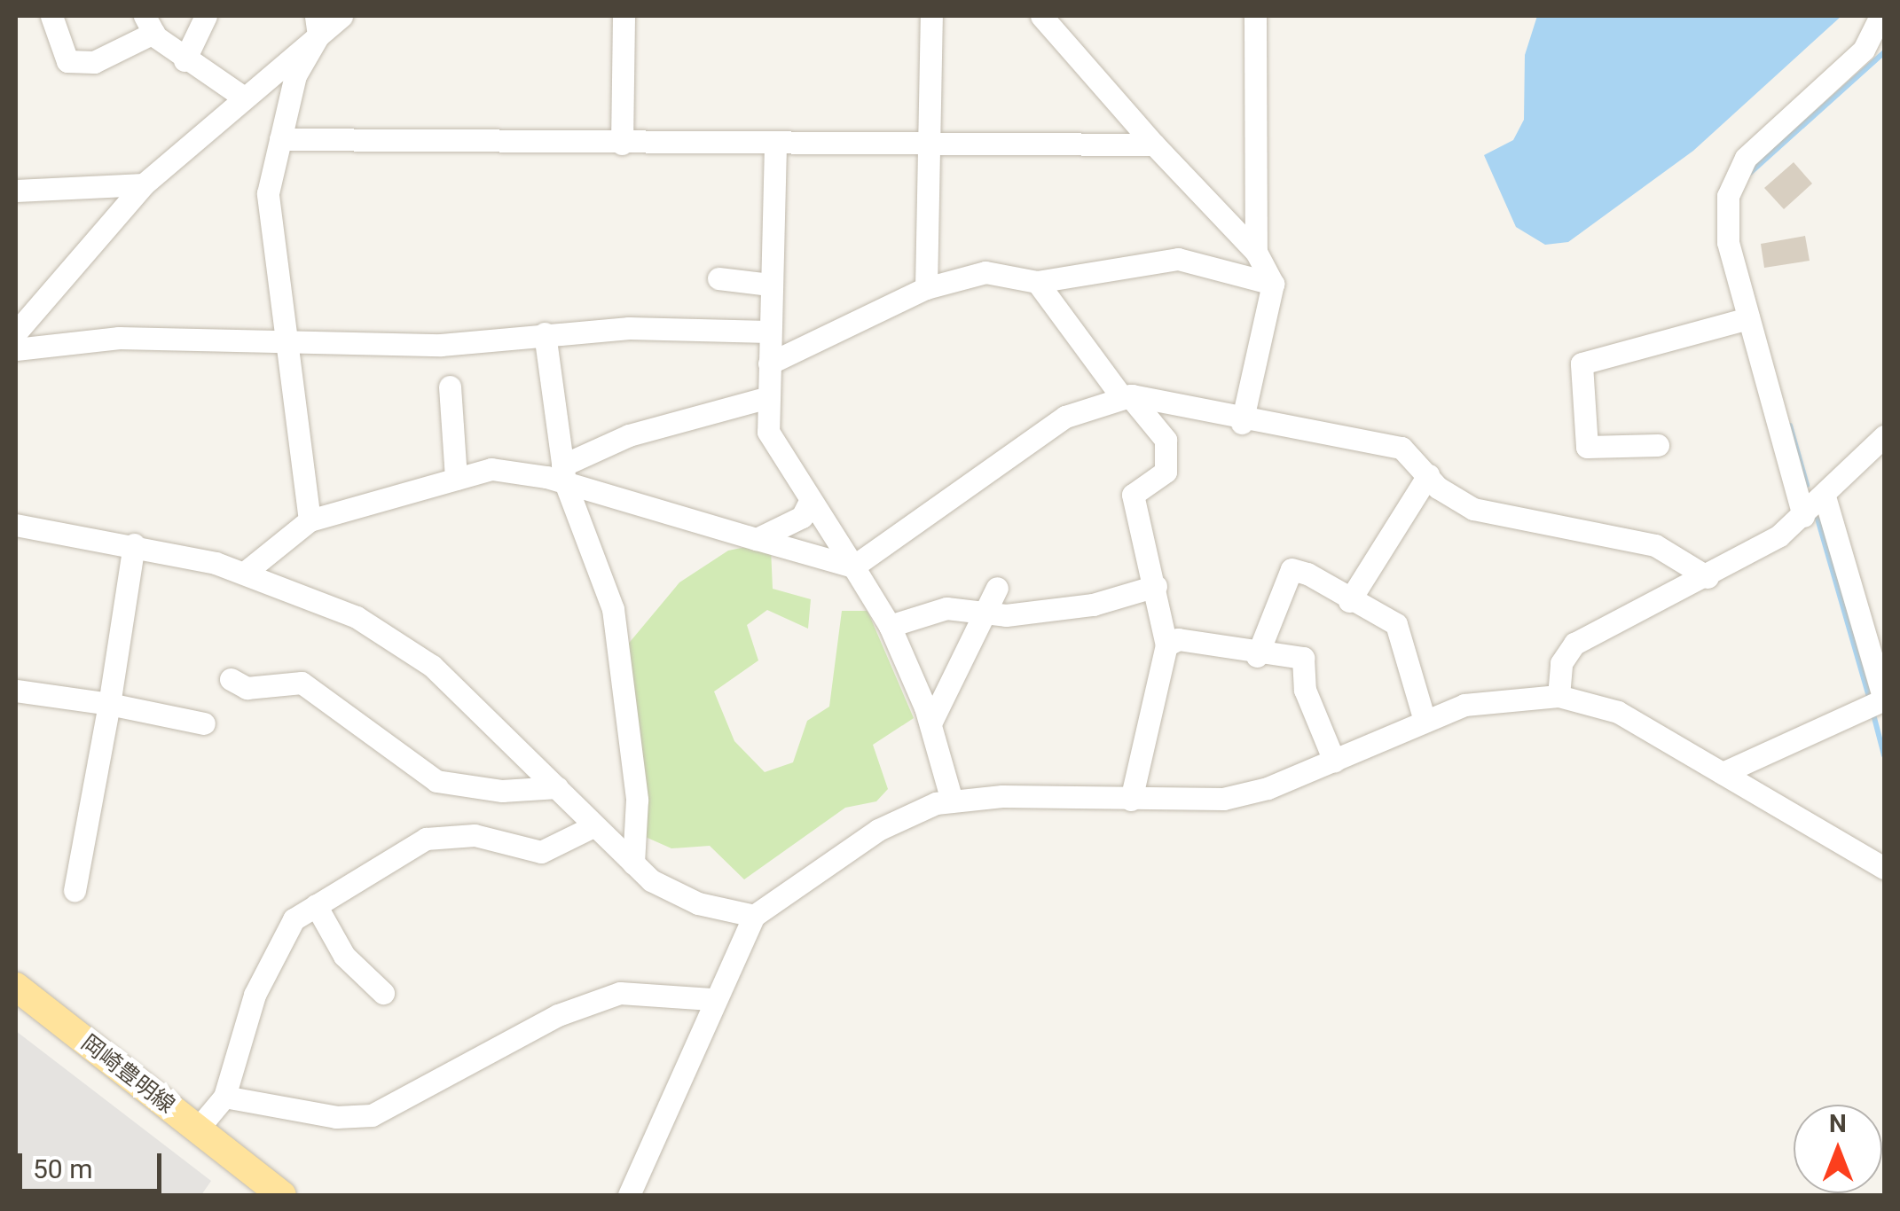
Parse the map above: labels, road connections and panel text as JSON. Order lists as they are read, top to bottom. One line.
{"streets":{"main road":["岡崎豊明線"]},"scale_bar":"50 m","north":"top"}
